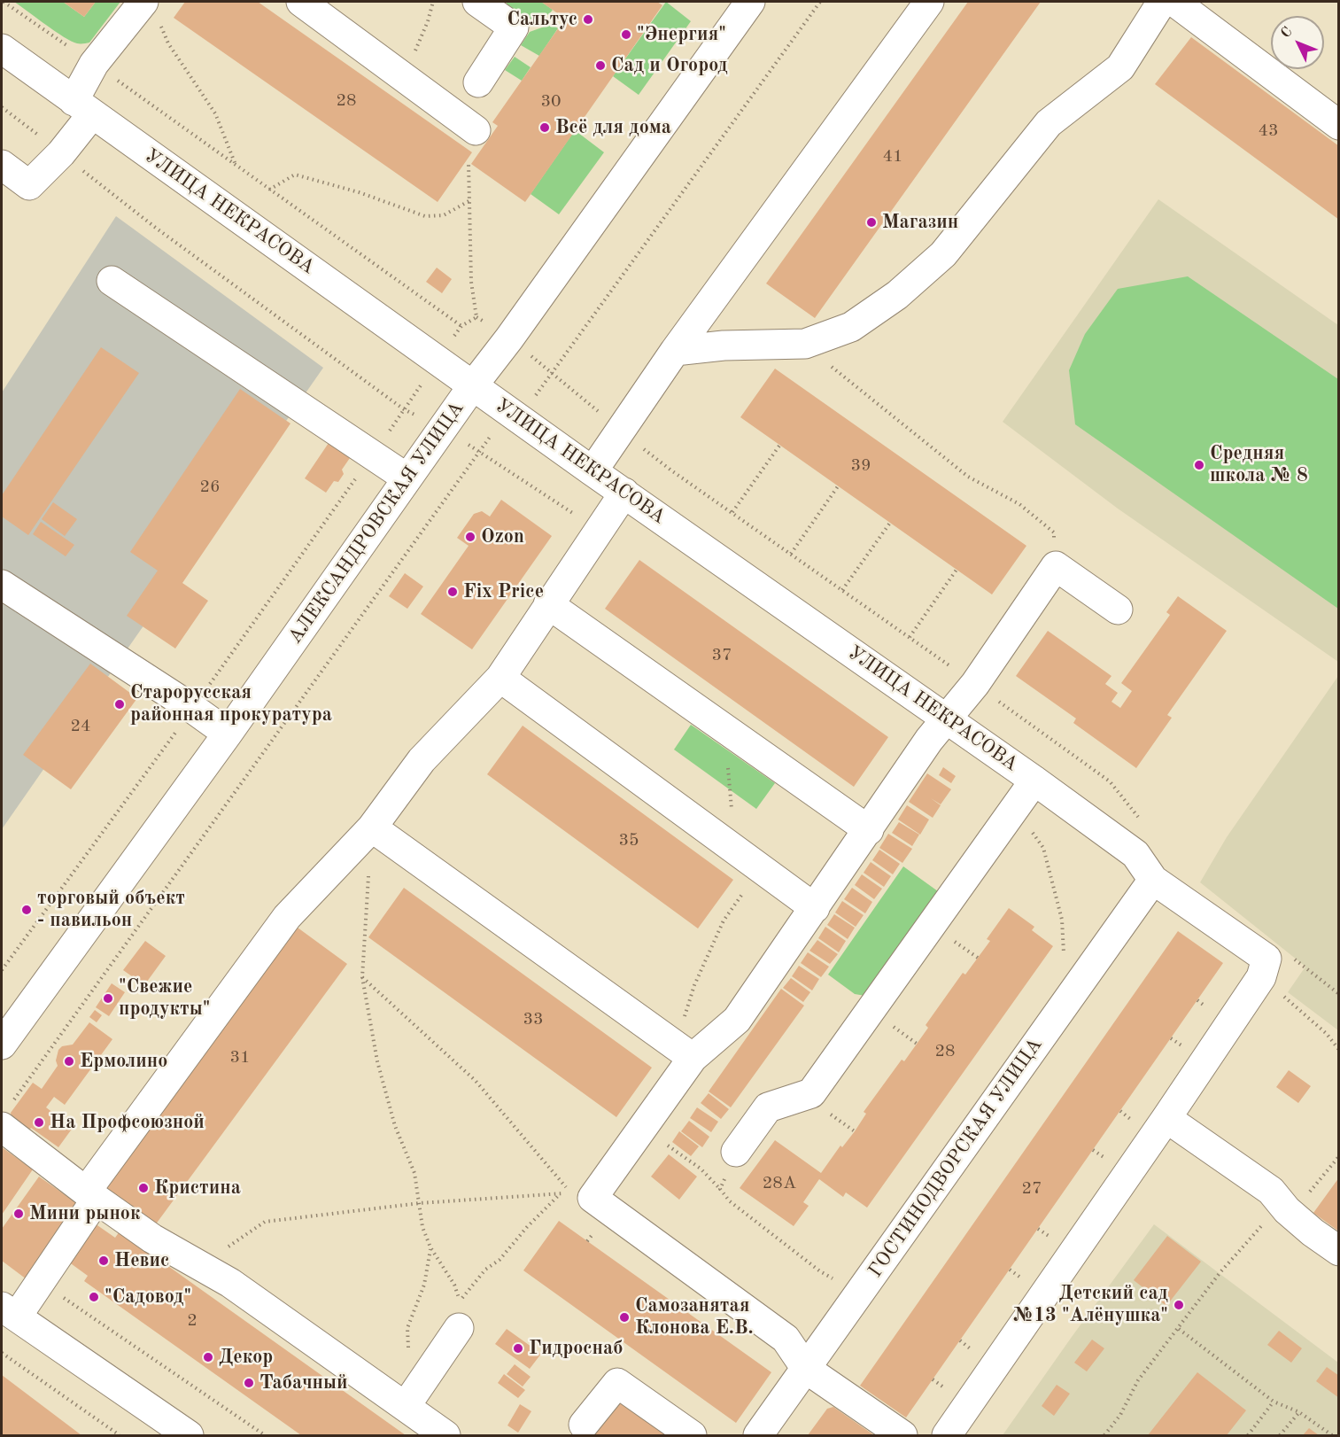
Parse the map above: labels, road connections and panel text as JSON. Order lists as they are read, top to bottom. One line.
{"streets":{"street":["УЛИЦА НЕКРАСОВА","АЛЕКСАНДРОВСКАЯ УЛИЦА","ГОСТИНОДВОРСКАЯ УЛИЦА"]},"crossings":[["УЛИЦА НЕКРАСОВА","АЛЕКСАНДРОВСКАЯ УЛИЦА"],["УЛИЦА НЕКРАСОВА","ГОСТИНОДВОРСКАЯ УЛИЦА"]],"places":["Сальтус","\"Энергия\"","Сад и Огород","Всё для дома","Магазин","Средняя школа № 8","Ozon","Fix Price","Старорусская районная прокуратура","торговый объект - павильон","\"Свежие продукты\"","Ермолино","На Профсоюзной","Кристина","Мини рынок","Невис","\"Садовод\"","Детский сад №13 \"Алёнушка\"","Самозанятая Клонова Е.В.","Гидроснаб","Декор","Табачный"],"house_numbers":["28","30","43","41","39","26","37","24","35","33","28","31","28А","27","2"],"north":"top left"}
